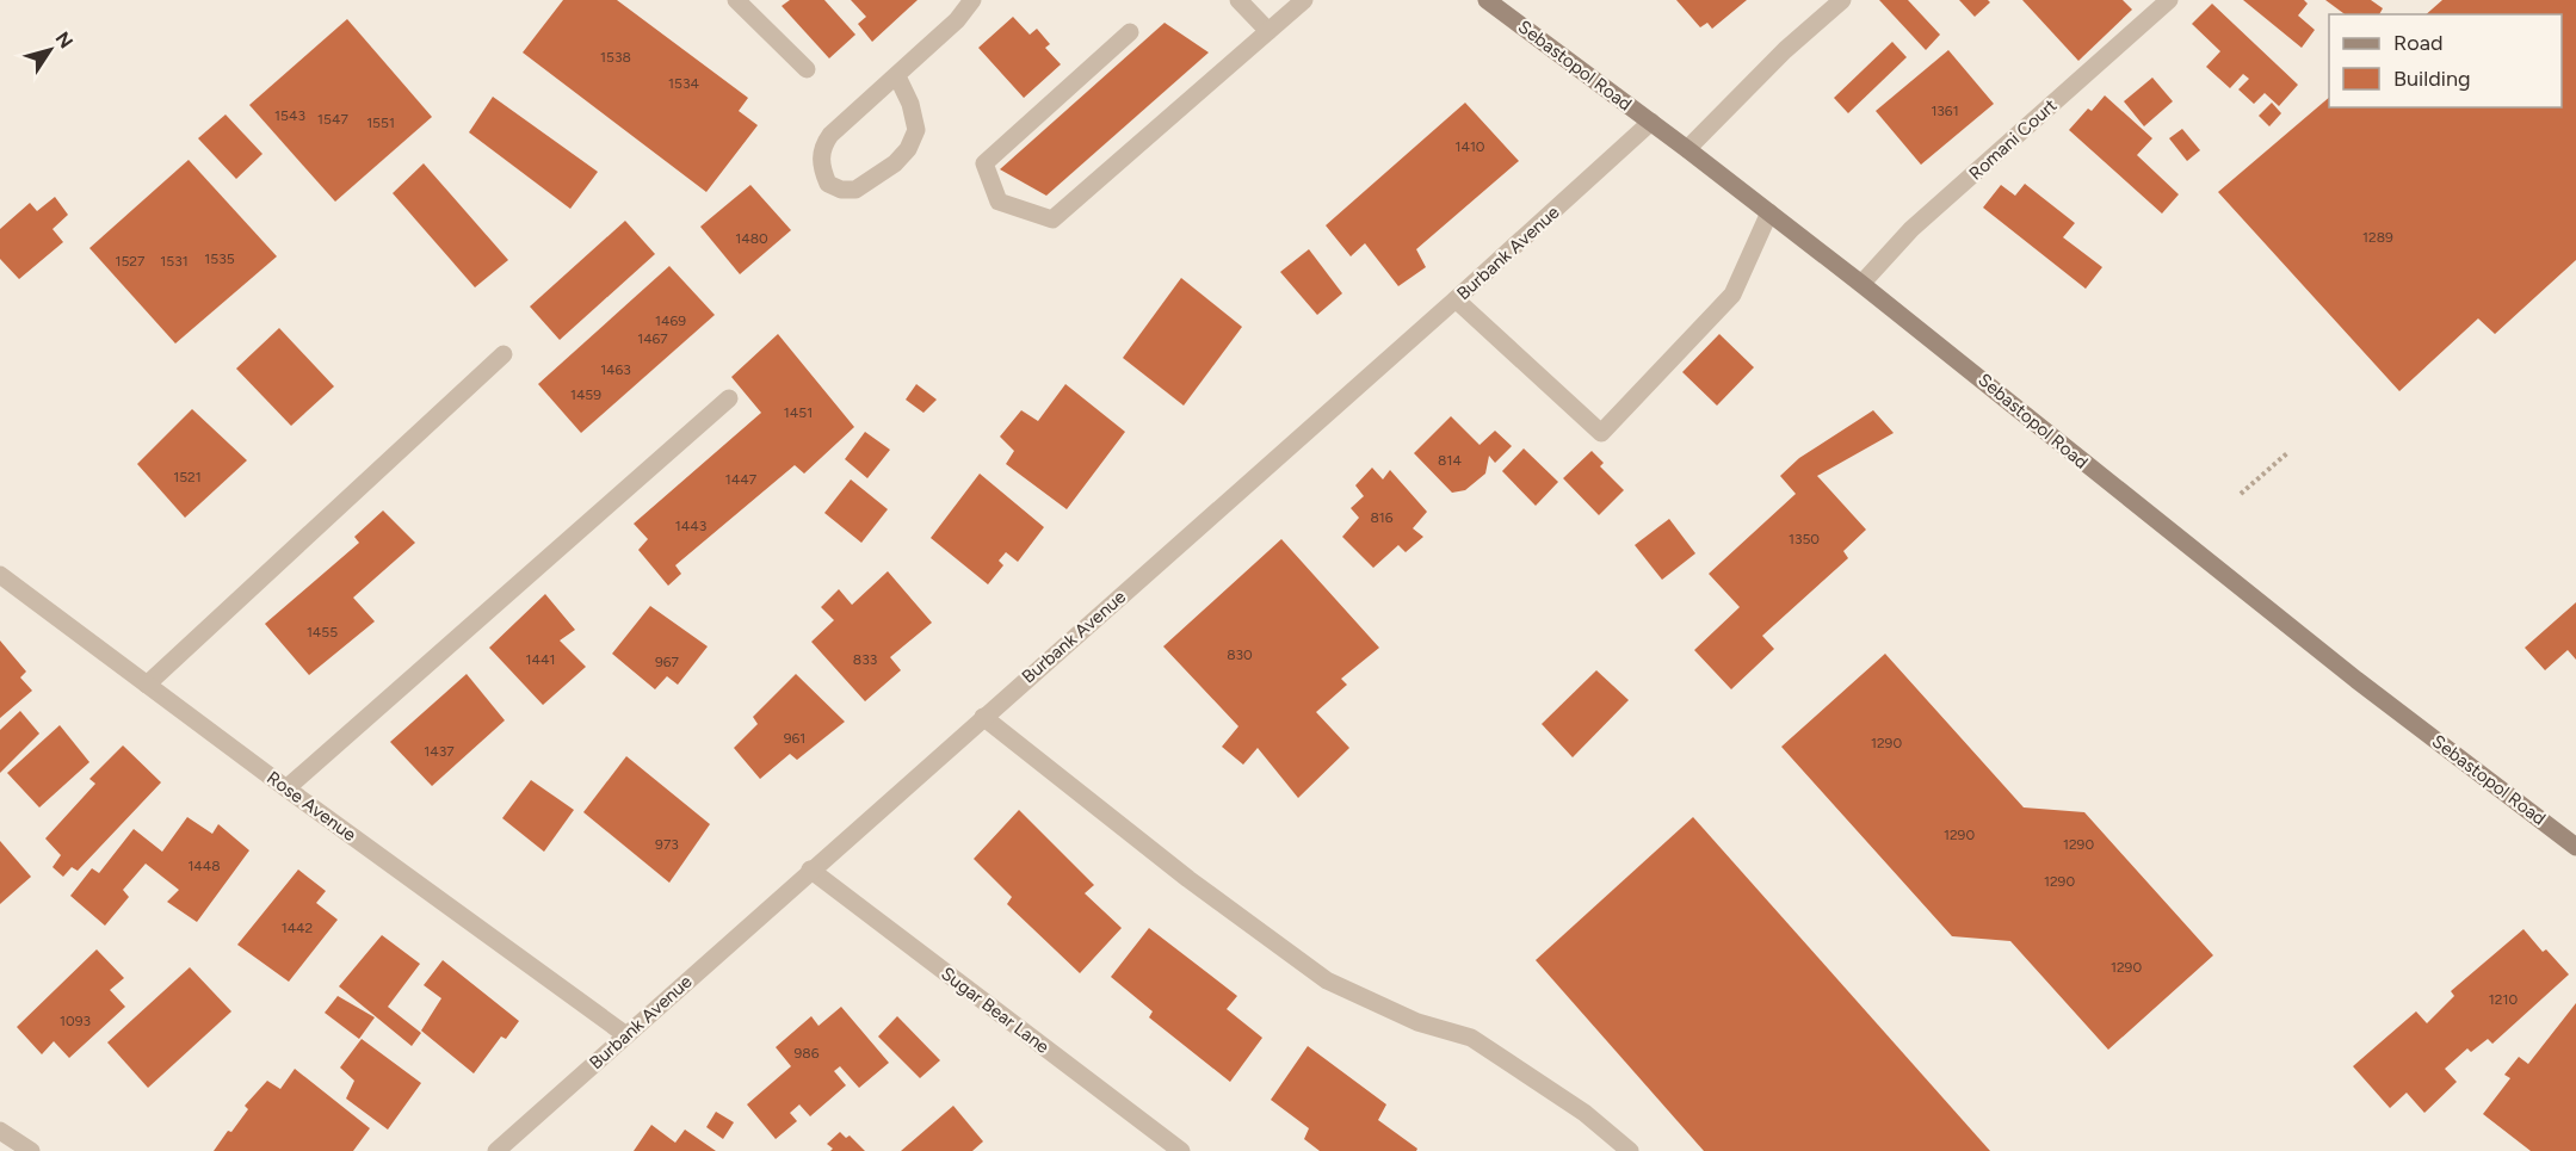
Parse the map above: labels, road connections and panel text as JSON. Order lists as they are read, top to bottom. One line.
{"streets":{"main road":["Sebastopol Road"],"street":["Romani Court","Burbank Avenue","Rose Avenue","Sugar Bear Lane"]},"crossings":[["Sebastopol Road","Romani Court"],["Sebastopol Road","Burbank Avenue"],["Burbank Avenue","Rose Avenue"],["Burbank Avenue","Sugar Bear Lane"]],"house_numbers":["1538","1534","1361","1543","1547","1551","1410","1289","1480","1535","1527","1531","1469","1467","1463","1459","1451","814","1521","1447","816","1443","1350","1455","830","1441","833","967","961","1290","1437","1290","973","1290","1448","1290","1442","1290","1210","1093","986"],"legend":["Road","Building"],"north":"top right"}
